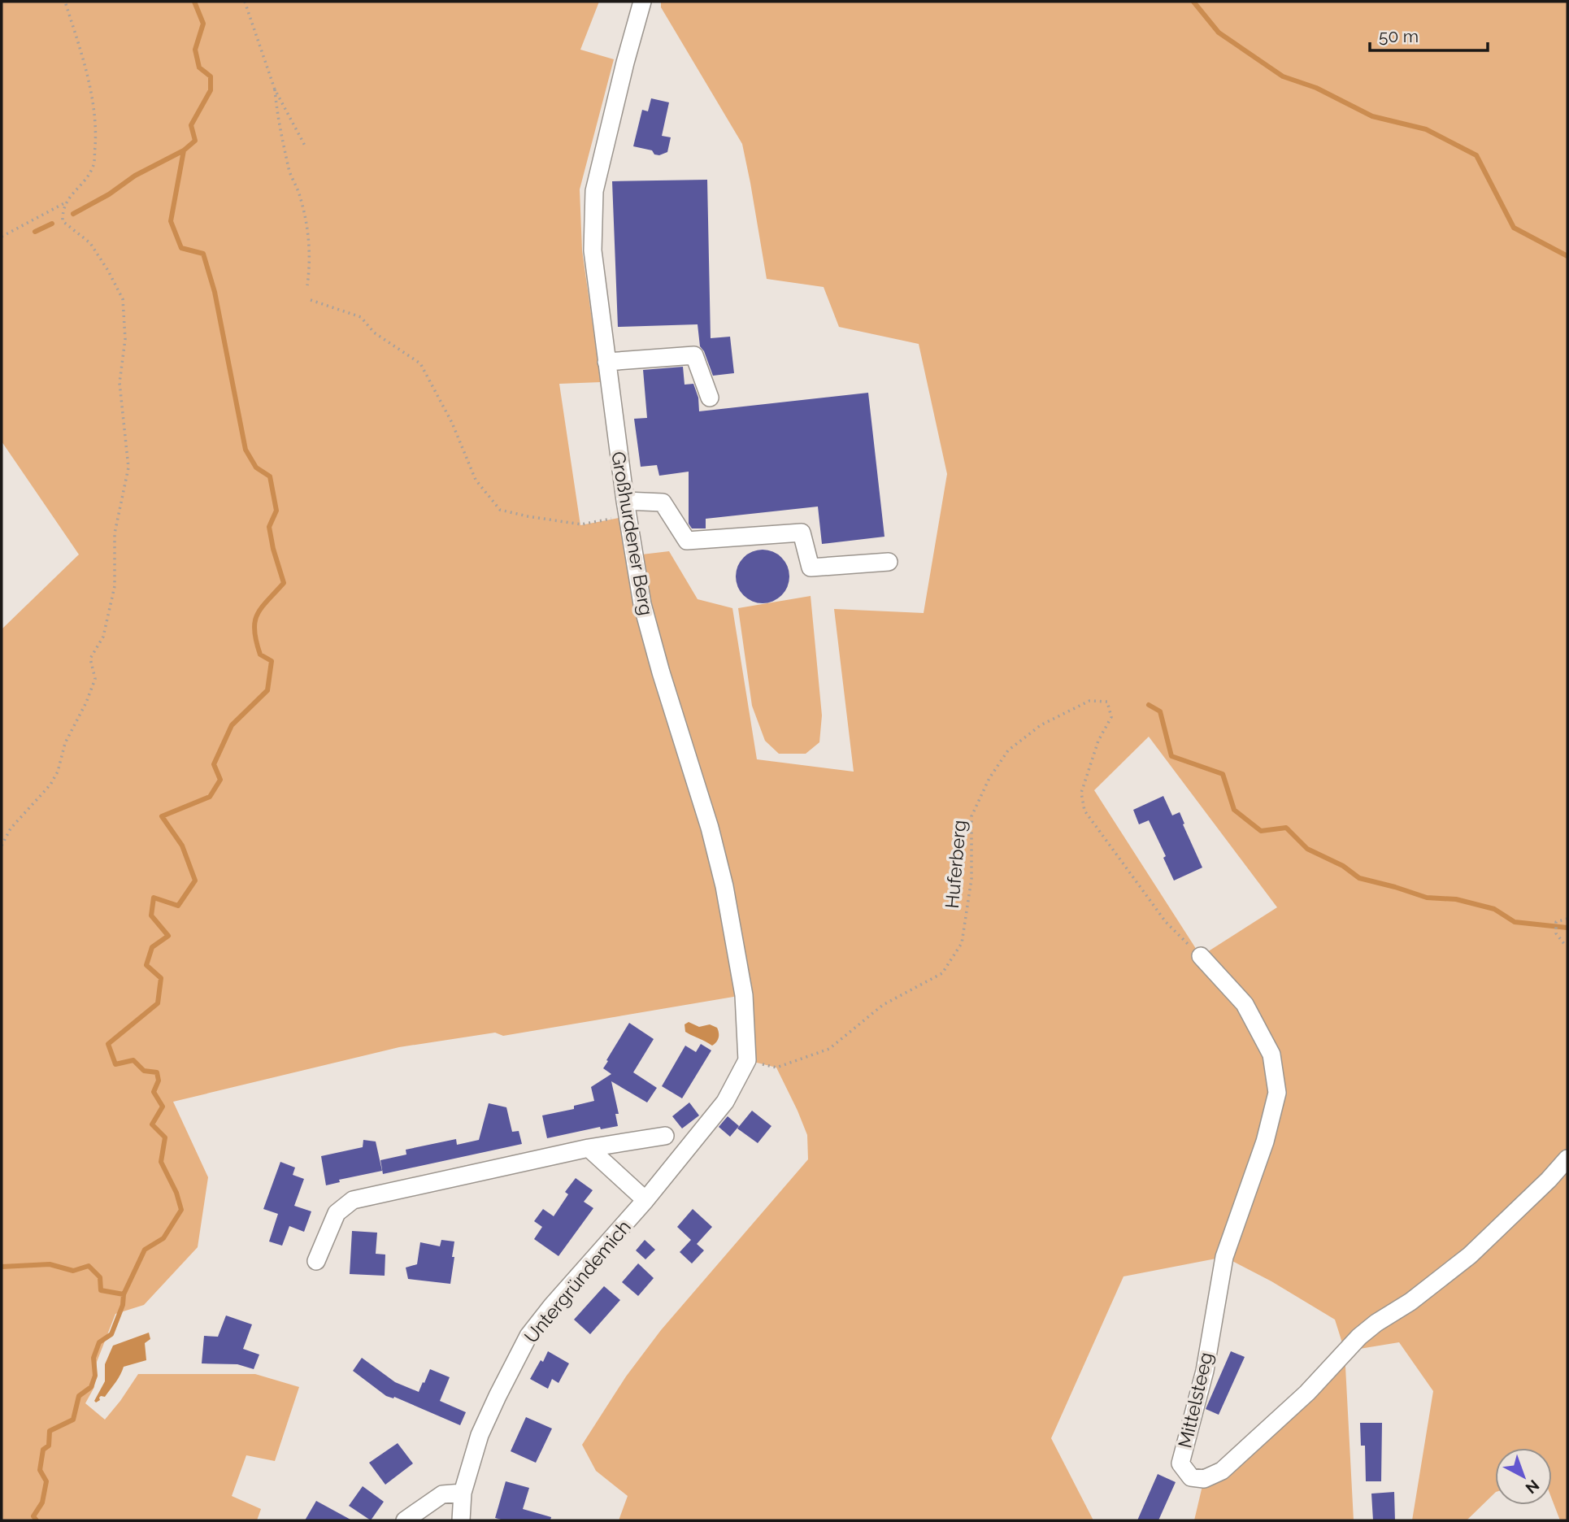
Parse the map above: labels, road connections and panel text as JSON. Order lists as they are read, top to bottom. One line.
{"streets":{"street":["Großhurdener Berg","Untergründemich","Mittelsteeg"],"path":["Huferberg"]},"crossings":[["Großhurdener Berg","Huferberg"],["Großhurdener Berg","Untergründemich"],["Huferberg","Untergründemich"],["Huferberg","Mittelsteeg"]],"scale_bar":"50 m","north":"bottom right"}
